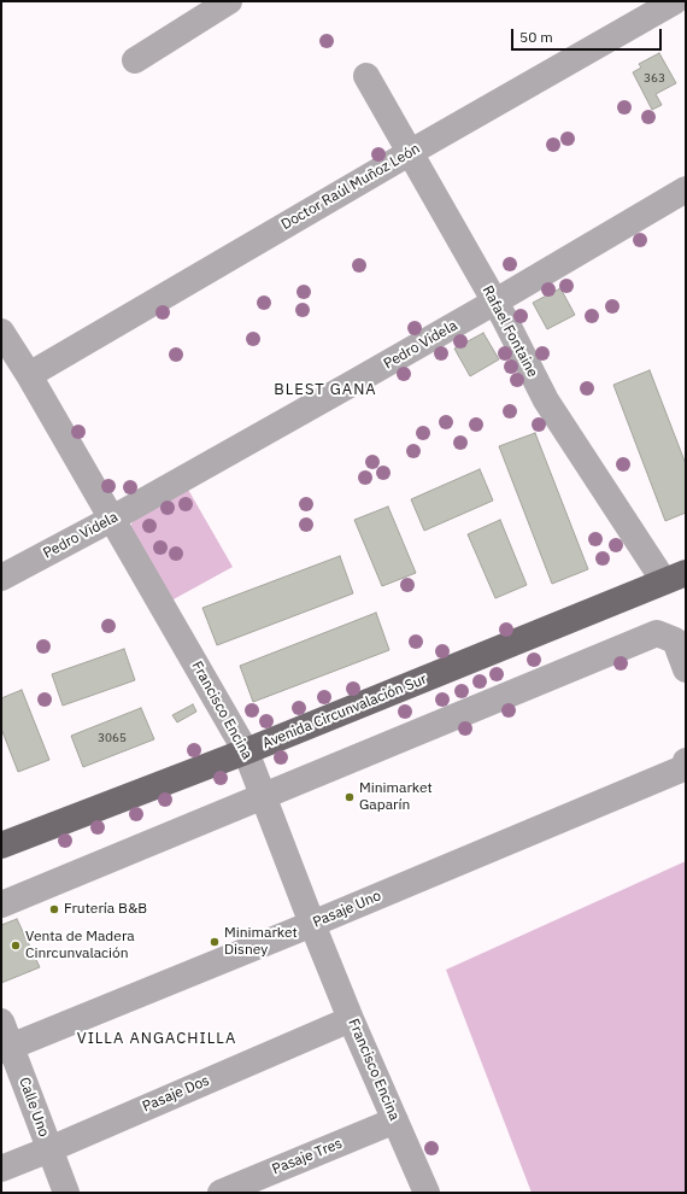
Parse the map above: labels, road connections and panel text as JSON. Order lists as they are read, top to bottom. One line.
{"streets":{"main road":["Avenida Circunvalación Sur"],"street":["Doctor Raúl Muñoz León","Rafael Fontaine","Pedro Videla","Francisco Encina","Pasaje Uno","Pasaje Dos","Calle Uno","Pasaje Tres"]},"crossings":[["Doctor Raúl Muñoz León","Rafael Fontaine"],["Doctor Raúl Muñoz León","Francisco Encina"],["Rafael Fontaine","Pedro Videla"],["Rafael Fontaine","Avenida Circunvalación Sur"],["Pedro Videla","Francisco Encina"],["Francisco Encina","Avenida Circunvalación Sur"],["Francisco Encina","Pasaje Uno"],["Francisco Encina","Pasaje Dos"],["Francisco Encina","Pasaje Tres"],["Pasaje Uno","Calle Uno"],["Pasaje Dos","Calle Uno"]],"districts":["BLEST GANA","VILLA ANGACHILLA"],"places":["Minimarket Gaparín","Frutería B&B","Minimarket Disney","Venta de Madera Cinrcunvalación"],"house_numbers":["363","3065"],"scale_bar":"50 m"}
